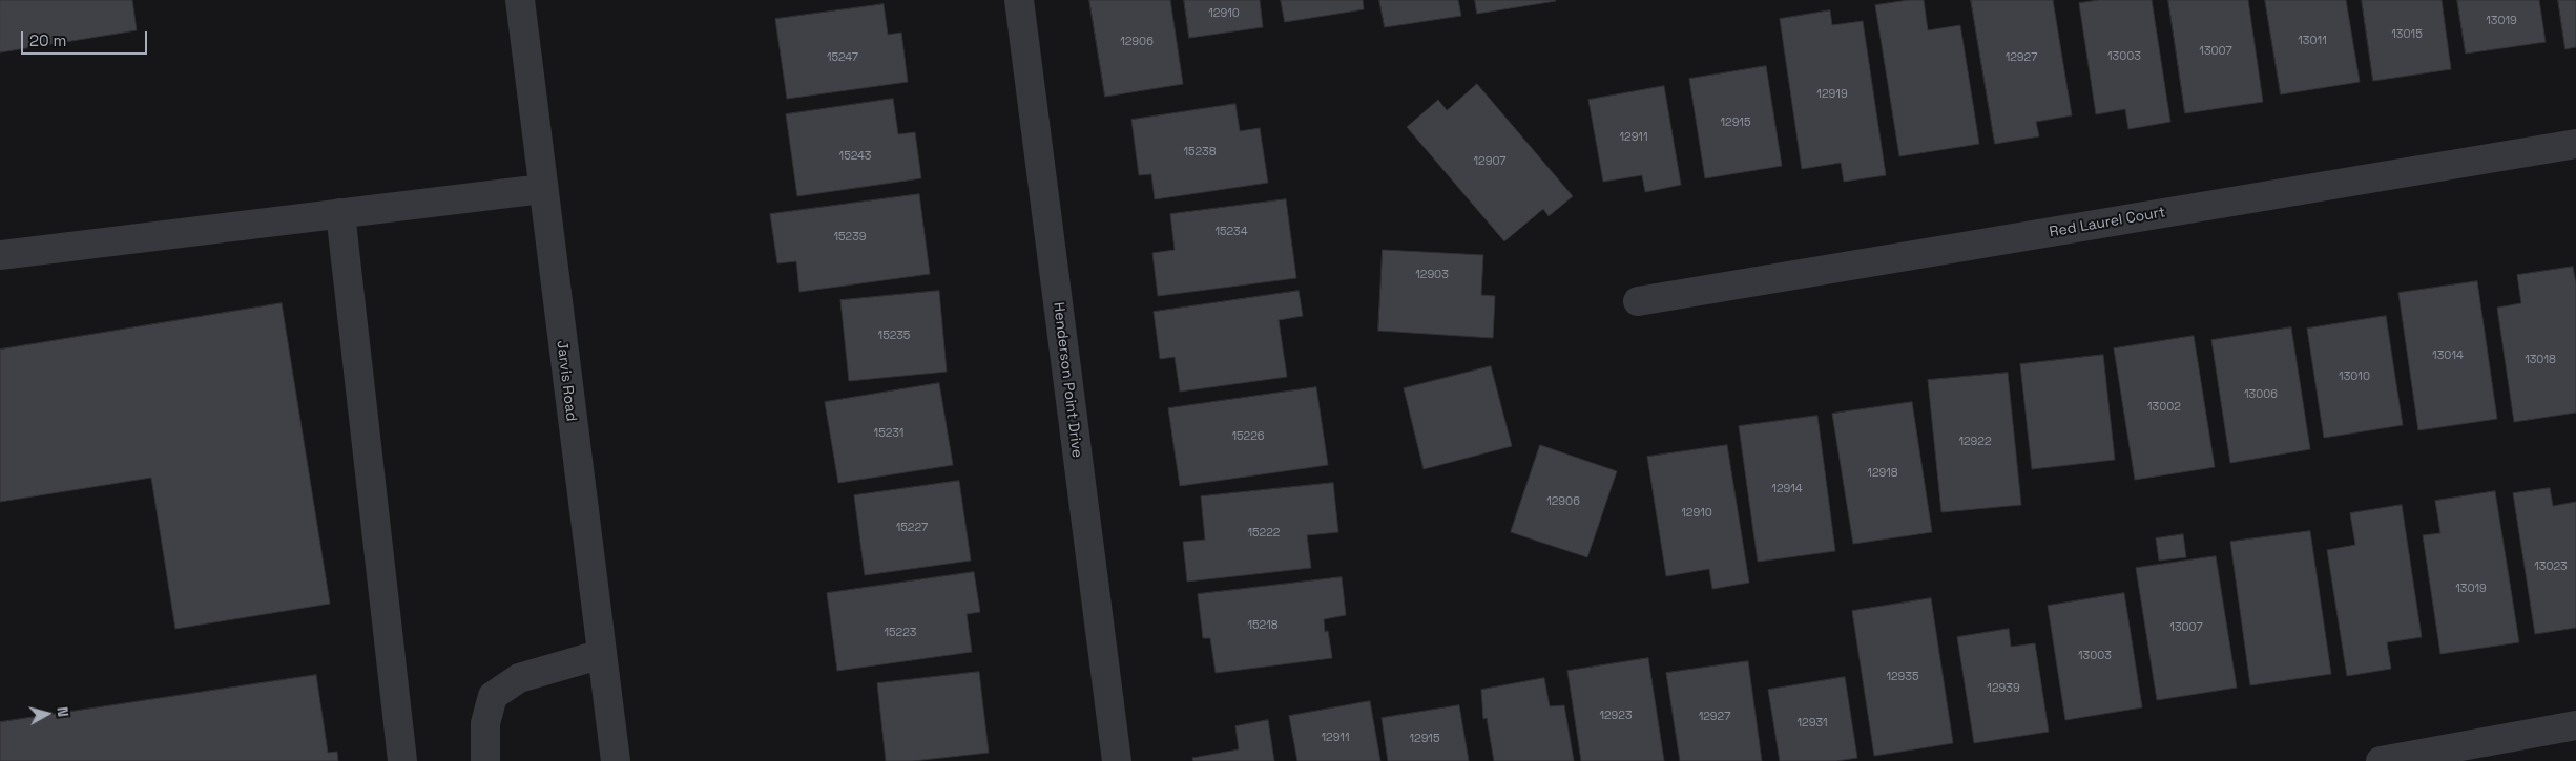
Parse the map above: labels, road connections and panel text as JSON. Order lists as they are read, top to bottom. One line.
{"streets":{"street":["Red Laurel Court","Henderson Point Drive","Jarvis Road"]},"house_numbers":["12910","13019","13015","13011","12906","13007","13003","15247","12927","12919","12915","12911","15238","15243","12907","15234","15239","12903","15235","13014","13018","13010","13006","13002","15231","15226","12922","12918","12914","12906","12910","15227","15222","13023","13019","15218","13007","15223","13003","12935","12939","12923","12927","12931","12911","12915"],"scale_bar":"20 m","north":"right"}
